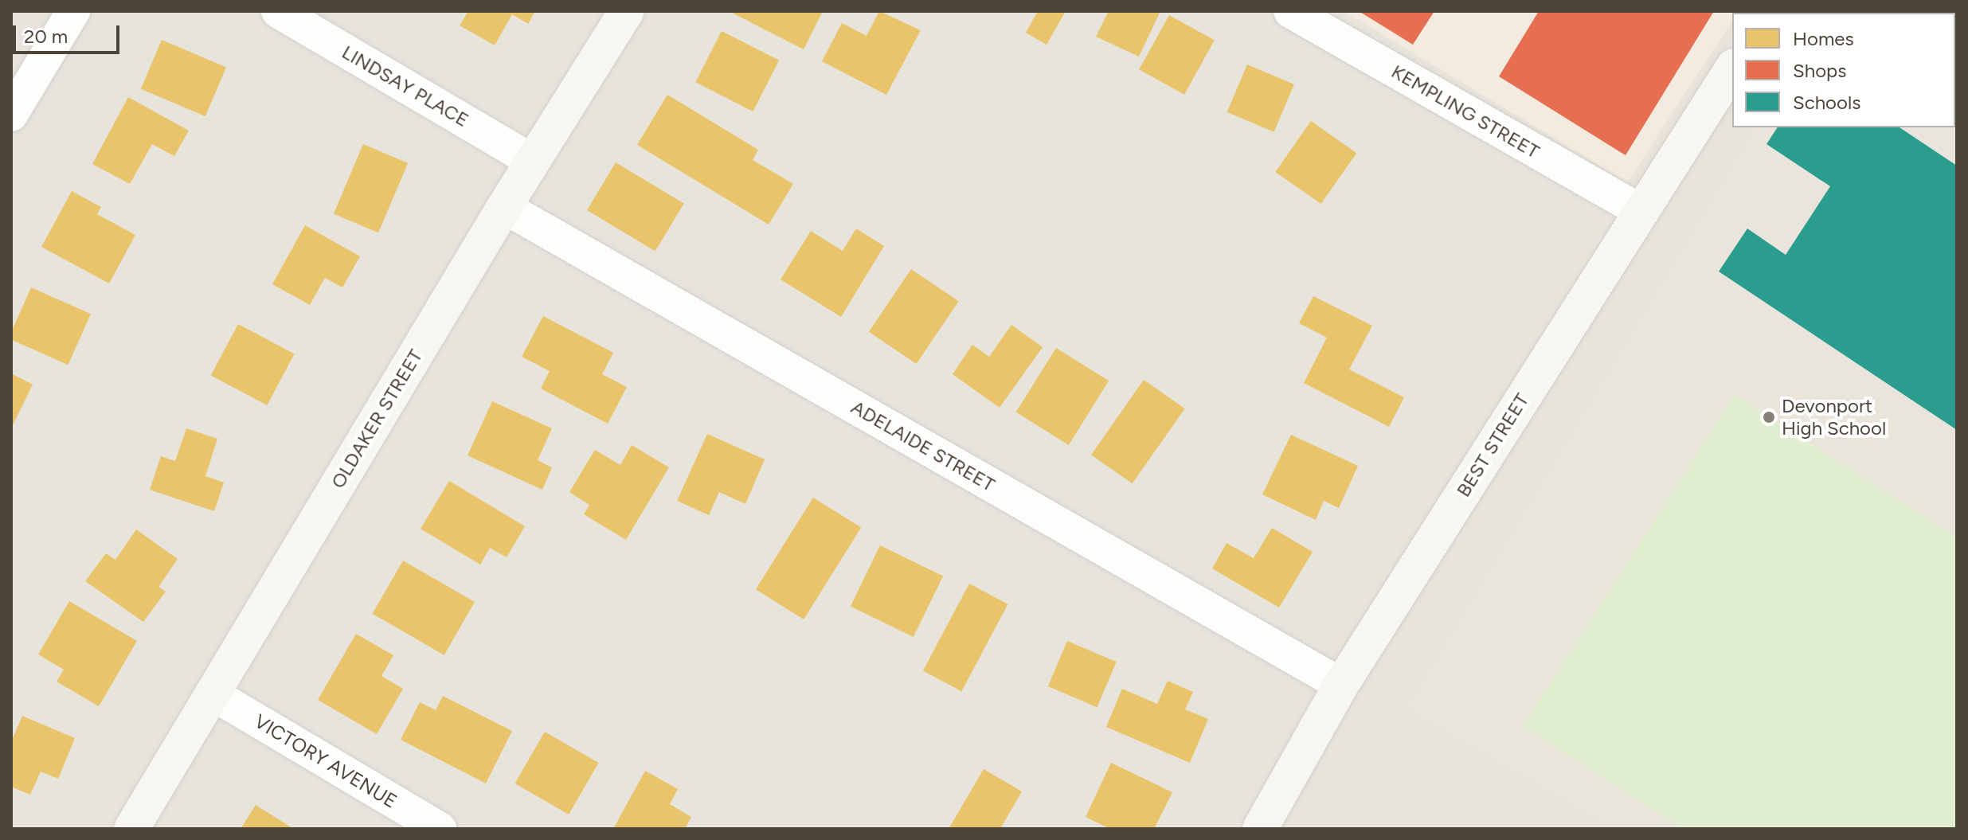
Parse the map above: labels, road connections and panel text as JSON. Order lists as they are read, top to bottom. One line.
{"streets":{"street":["LINDSAY PLACE","KEMPLING STREET","OLDAKER STREET","BEST STREET","ADELAIDE STREET","VICTORY AVENUE"]},"crossings":[["LINDSAY PLACE","OLDAKER STREET"],["KEMPLING STREET","BEST STREET"],["OLDAKER STREET","ADELAIDE STREET"],["OLDAKER STREET","VICTORY AVENUE"],["BEST STREET","ADELAIDE STREET"]],"places":["Devonport High School"],"legend":["Homes","Shops","Schools"],"scale_bar":"20 m"}
